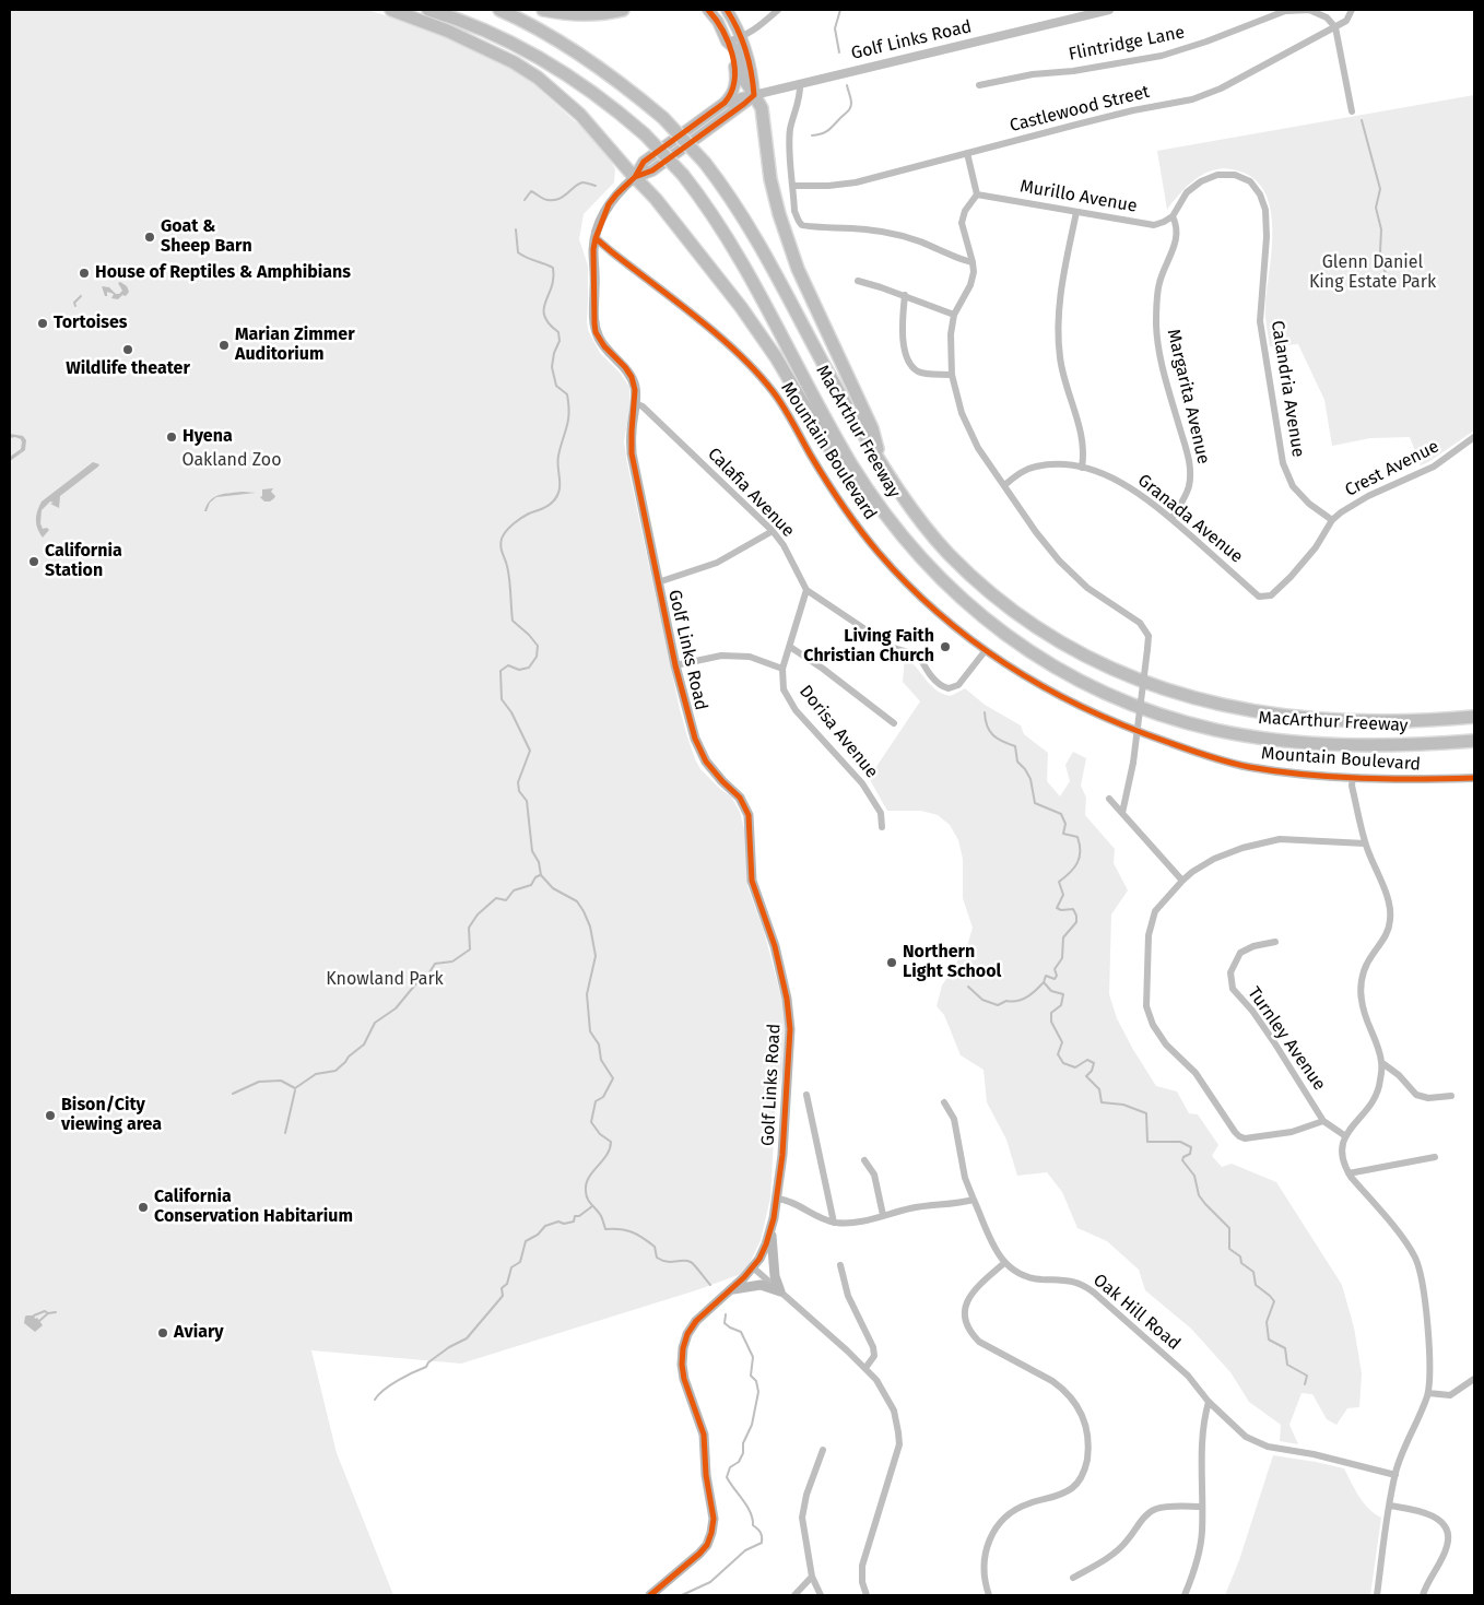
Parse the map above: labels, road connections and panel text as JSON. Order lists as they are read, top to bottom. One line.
{"streets":{"highway":["MacArthur Freeway"],"main road":["Golf Links Road"],"street":["Flintridge Lane","Castlewood Street","Murillo Avenue","Calandria Avenue","Margarita Avenue","Mountain Boulevard","Crest Avenue","Calafia Avenue","Granada Avenue","Dorisa Avenue","Turnley Avenue","Oak Hill Road"]},"crossings":[["Golf Links Road","Mountain Boulevard"],["Golf Links Road","Calafia Avenue"],["Flintridge Lane","Castlewood Street"],["Murillo Avenue","Calandria Avenue"],["Murillo Avenue","Margarita Avenue"],["Calandria Avenue","Margarita Avenue"],["Calandria Avenue","Crest Avenue"],["Margarita Avenue","Granada Avenue"],["Crest Avenue","Granada Avenue"],["Calafia Avenue","Dorisa Avenue"]],"parks":["Glenn Daniel King Estate Park","Oakland Zoo","Knowland Park"],"places":["Goat & Sheep Barn","House of Reptiles & Amphibians","Tortoises","Marian Zimmer Auditorium","Wildlife theater","Hyena","California Station","Living Faith Christian Church","Northern Light School","Bison/City viewing area","California Conservation Habitarium","Aviary"]}
